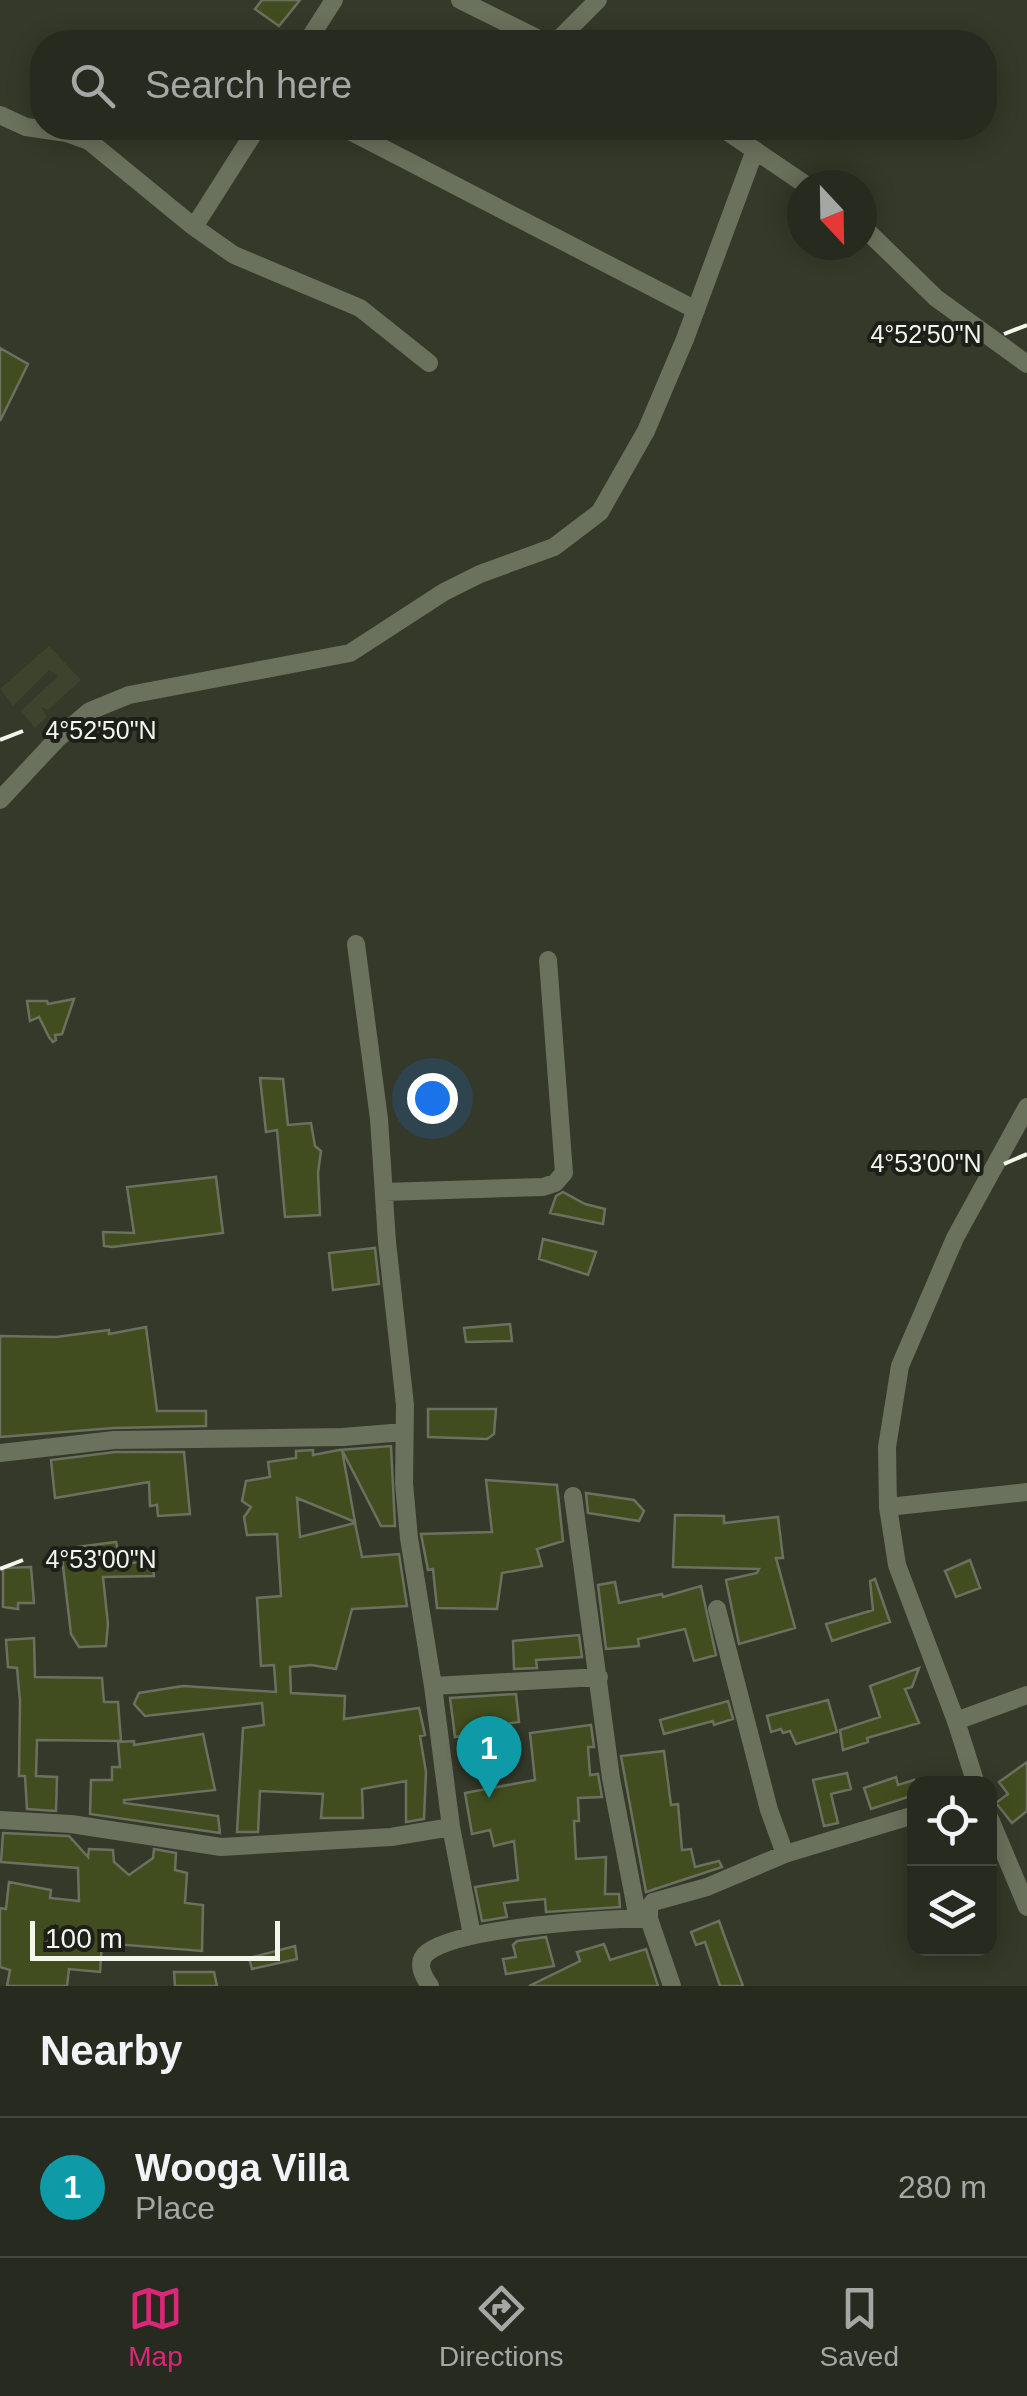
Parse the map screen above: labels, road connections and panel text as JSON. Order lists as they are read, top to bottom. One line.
{"scale_bar":"100 m","north":"bottom","page":{"search":"Search here","pins":"1","scale":"100 m","heading":"Nearby","list":[{"mark":"1","name":"Wooga Villa","note":"Place","value":"280 m"}],"nav":["Map","Directions","Saved"]},"coordinates":["4°52'50\"N","4°53'00\"N"]}
